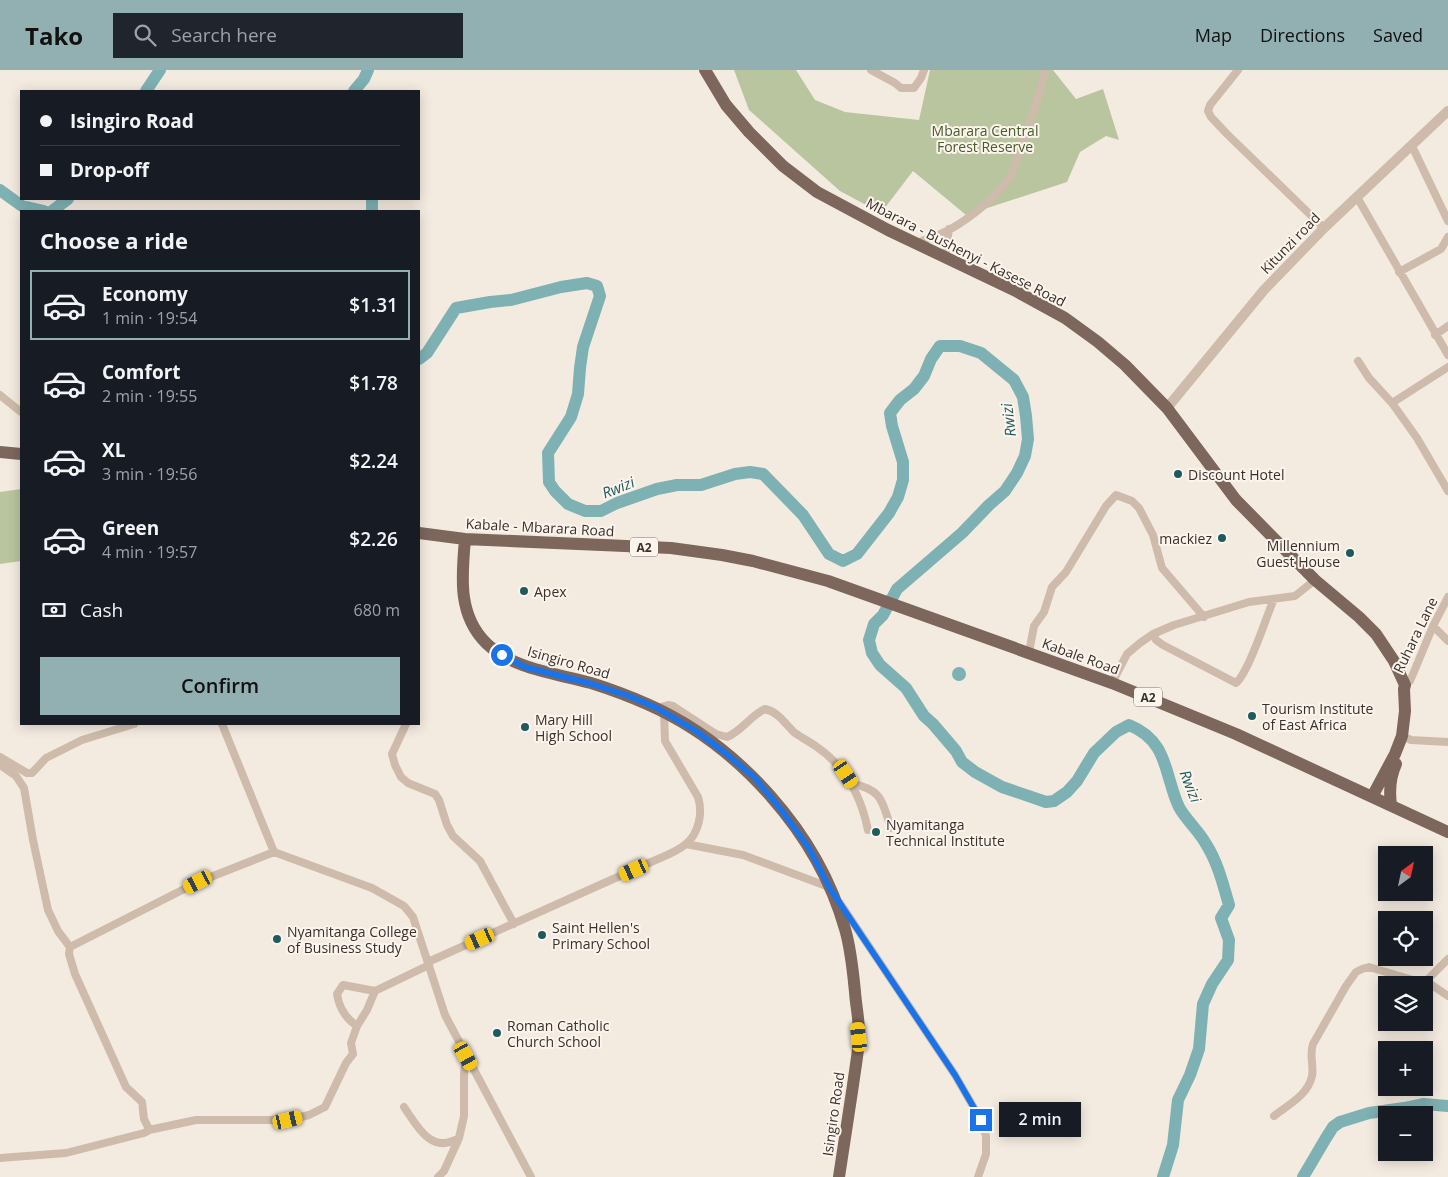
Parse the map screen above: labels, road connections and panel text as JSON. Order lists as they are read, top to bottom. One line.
{"streets":{"main road":["Mbarara - Bushenyi - Kasese Road","Kabale - Mbarara Road","A2","Kabale Road","Isingiro Road"],"street":["Kitunzi road","Ruhara Lane"]},"crossings":[["Kitunzi road","Mbarara - Bushenyi - Kasese Road"],["Mbarara - Bushenyi - Kasese Road","Ruhara Lane"],["Mbarara - Bushenyi - Kasese Road","Kabale Road"],["Kabale - Mbarara Road","Kabale Road"],["Kabale - Mbarara Road","Isingiro Road"]],"water":["Rwizi"],"parks":["Mbarara Central Forest Reserve"],"places":["Discount Hotel","mackiez","Millennium Guest House","Apex","Tourism Institute of East Africa","Mary Hill High School","Nyamitanga Technical Institute","Saint Hellen's Primary School","Nyamitanga College of Business Study","Roman Catholic Church School"],"north":"top right","page":{"header":"Tako","search":"Search here","nav":["Map","Directions","Saved"],"banner":["Isingiro Road","Drop-off"],"heading":"Choose a ride","list":[{"name":"Economy","note":"1 min · 19:54","value":"$1.31"},{"name":"Comfort","note":"2 min · 19:55","value":"$1.78"},{"name":"XL","note":"3 min · 19:56","value":"$2.24"},{"name":"Green","note":"4 min · 19:57","value":"$2.26"}],"pay":["Cash","680 m"],"buttons":"Confirm","map_buttons":["+","−"],"bubble":"2 min"}}
